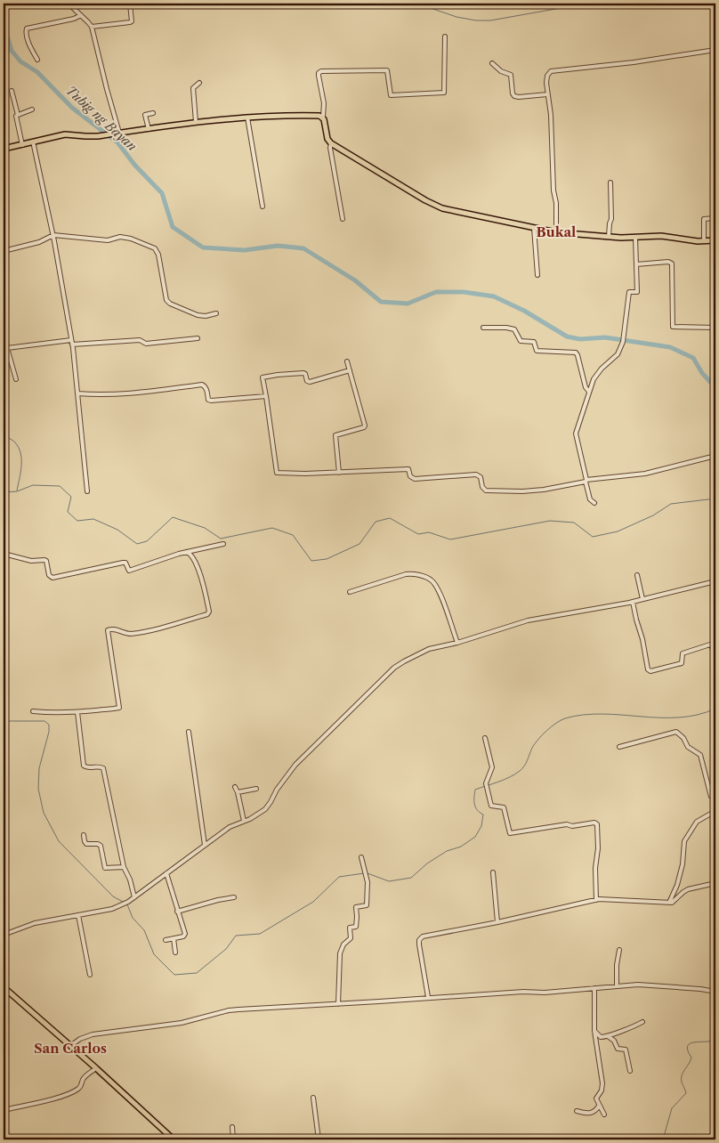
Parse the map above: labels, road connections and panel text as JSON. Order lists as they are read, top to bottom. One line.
{"districts":["Bukal","San Carlos"],"water":["Tubig ng Bayan"]}
